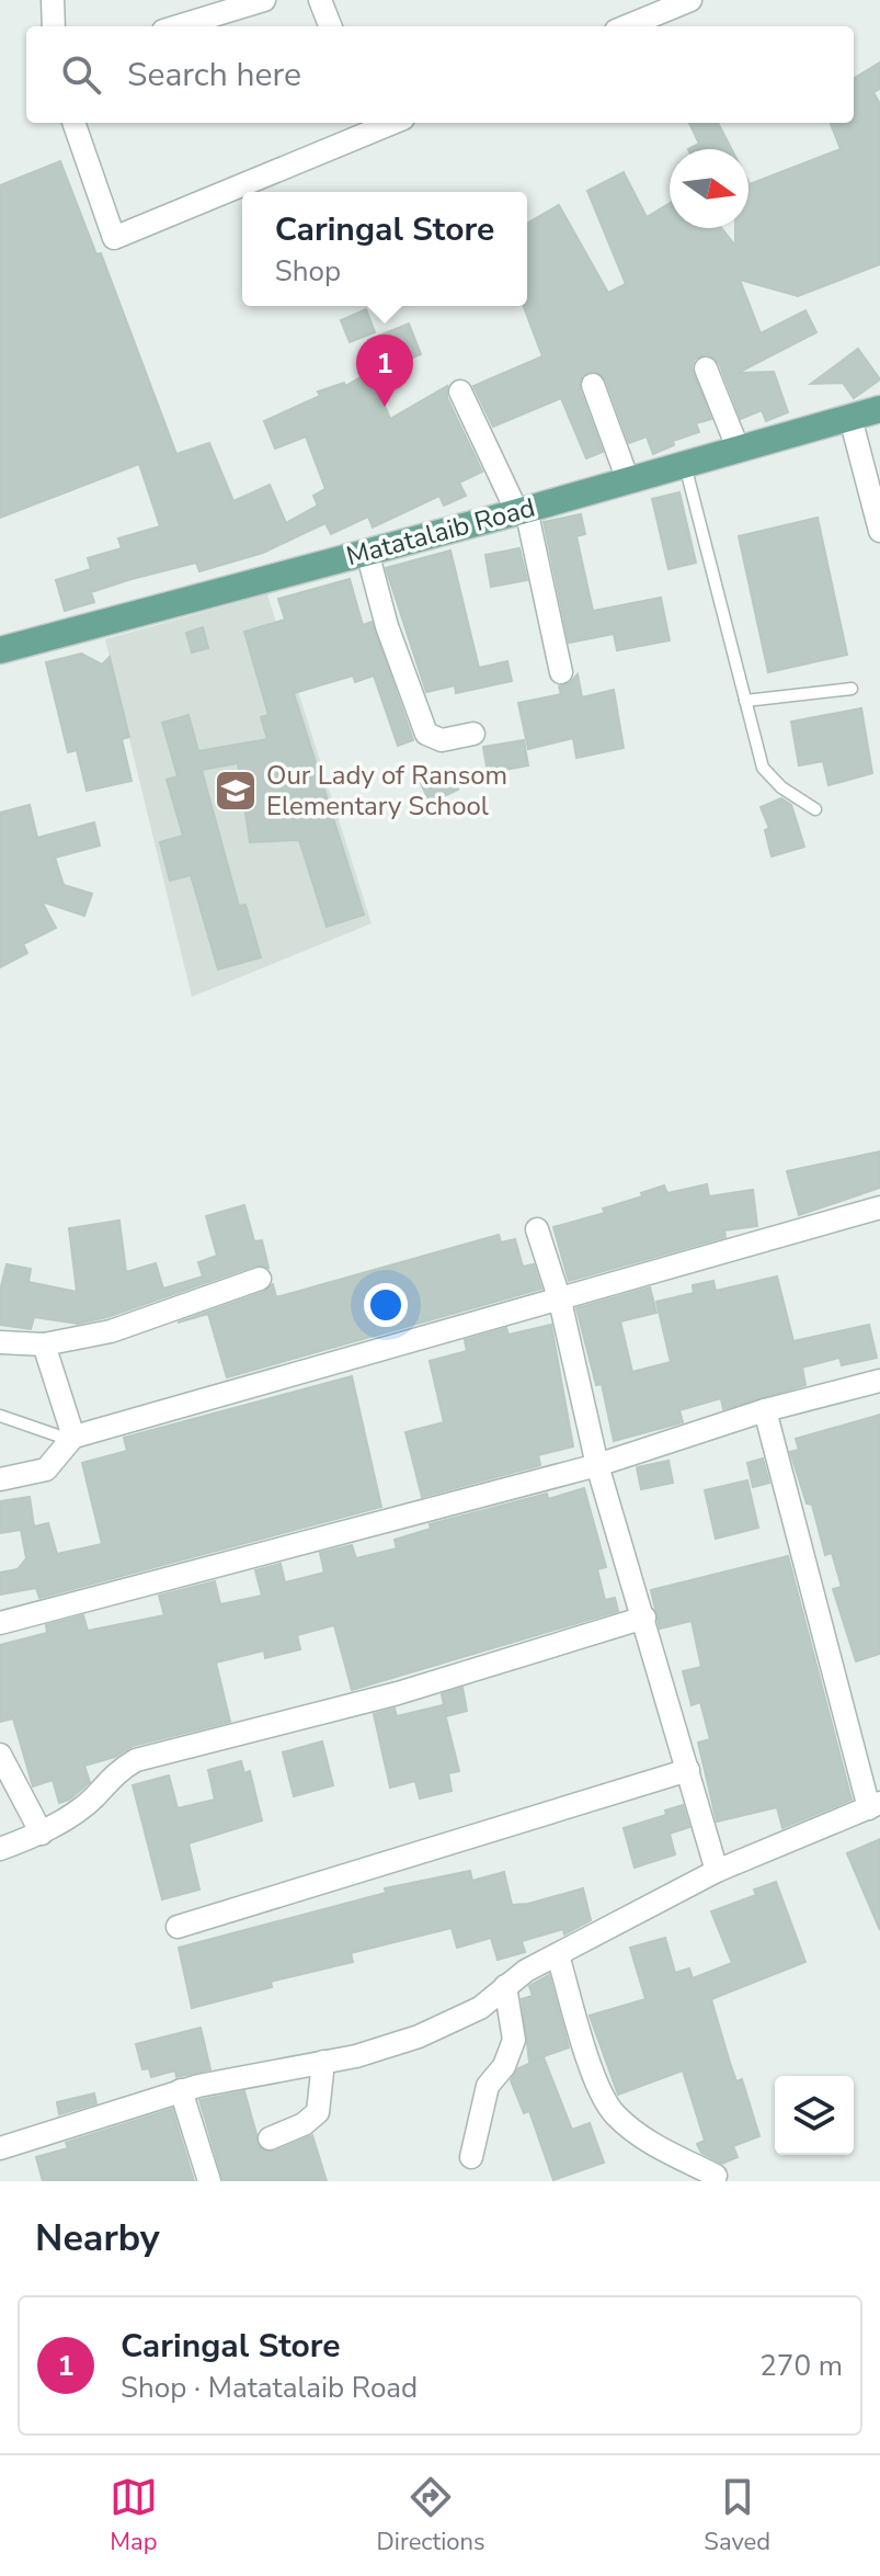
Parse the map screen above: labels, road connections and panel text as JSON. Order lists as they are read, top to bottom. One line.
{"streets":{"main road":["Matatalaib Road"]},"places":{"school or university":["Our Lady of Ransom Elementary School"]},"north":"right","page":{"search":"Search here","popup":["Caringal Store","Shop"],"pins":"1","heading":"Nearby","list":[{"mark":"1","name":"Caringal Store","note":"Shop · Matatalaib Road","value":"270 m"}],"nav":["Map","Directions","Saved"]}}
